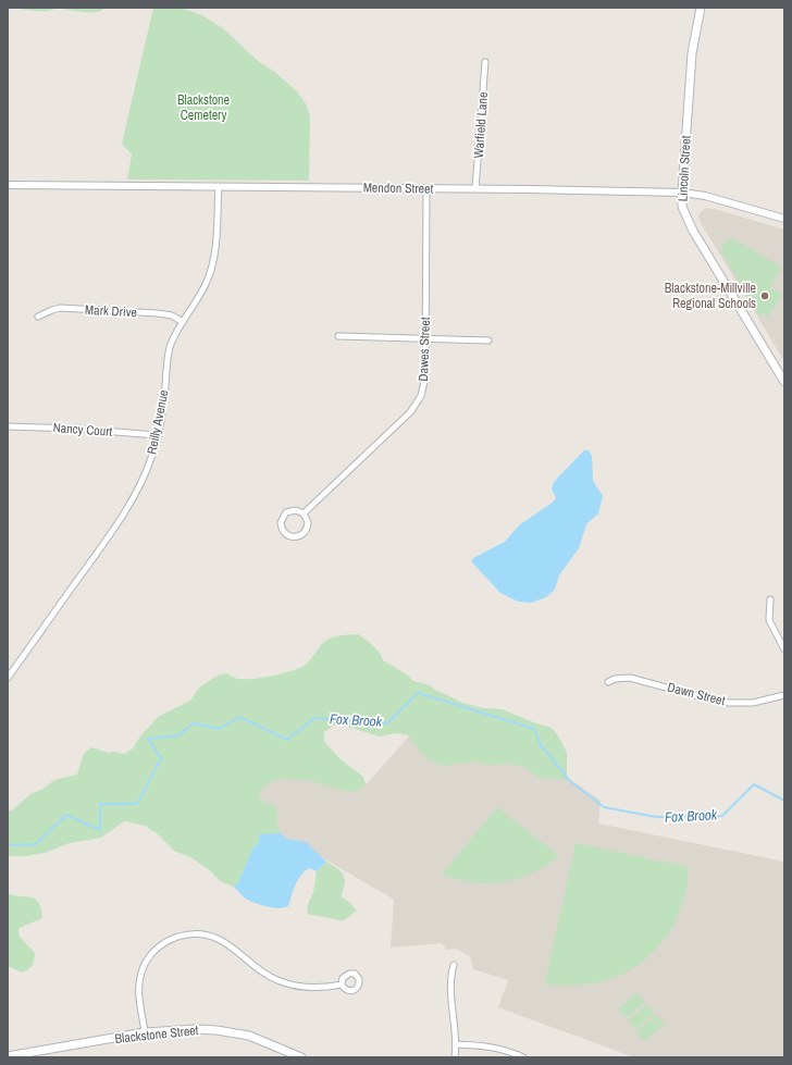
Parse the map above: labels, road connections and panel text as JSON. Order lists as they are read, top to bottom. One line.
{"streets":{"main road":["Lincoln Street","Blackstone Street"],"street":["Warfield Lane","Mendon Street","Mark Drive","Dawes Street","Reilly Avenue","Nancy Court","Dawn Street"]},"crossings":[["Warfield Lane","Mendon Street"],["Lincoln Street","Mendon Street"],["Mendon Street","Dawes Street"],["Mendon Street","Reilly Avenue"],["Mark Drive","Reilly Avenue"],["Reilly Avenue","Nancy Court"]],"water":["Fox Brook"],"parks":["Blackstone Cemetery"],"places":["Blackstone-Millville Regional Schools"]}
